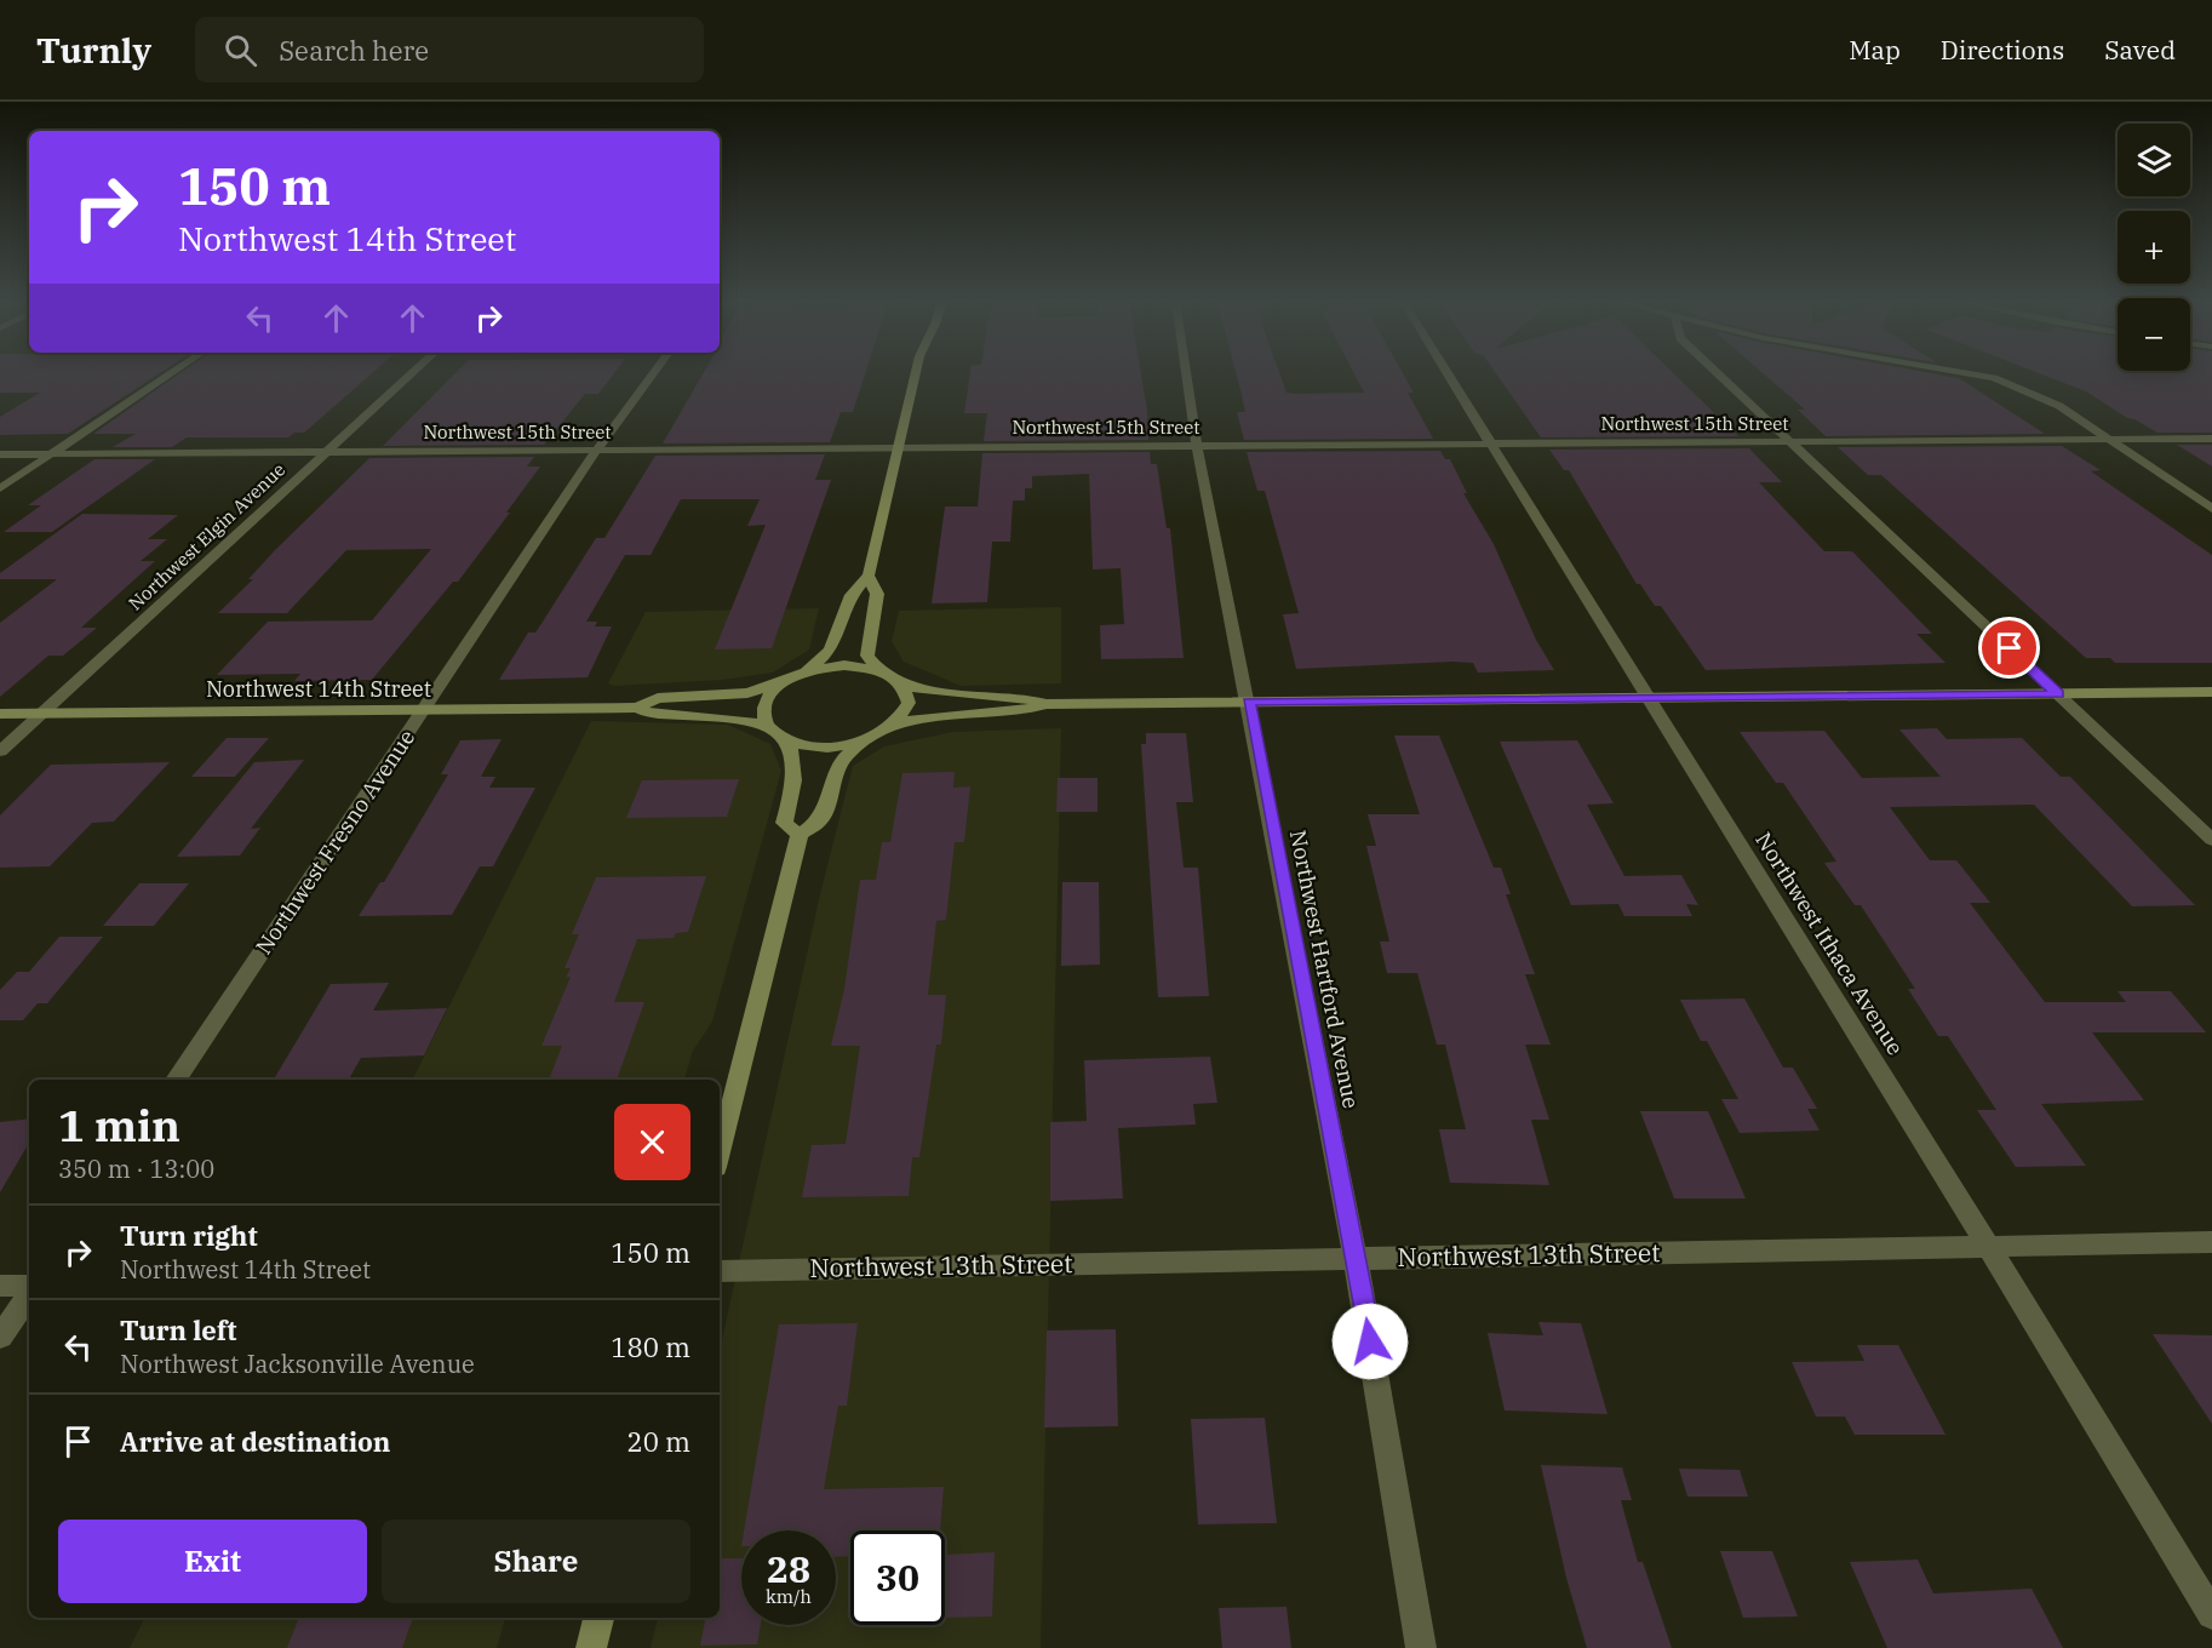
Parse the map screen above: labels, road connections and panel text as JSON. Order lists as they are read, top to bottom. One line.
{"streets":{"street":["Northwest 15th Street","Northwest Elgin Avenue","Northwest 14th Street","Northwest Fresno Avenue","Northwest Ithaca Avenue","Northwest Hartford Avenue","Northwest 13th Street"]},"crossings":[["Northwest 15th Street","Northwest Elgin Avenue"],["Northwest 15th Street","Northwest Fresno Avenue"],["Northwest 15th Street","Northwest Ithaca Avenue"],["Northwest 15th Street","Northwest Hartford Avenue"],["Northwest Elgin Avenue","Northwest 14th Street"],["Northwest 14th Street","Northwest Fresno Avenue"],["Northwest Ithaca Avenue","Northwest 13th Street"],["Northwest Hartford Avenue","Northwest 13th Street"]],"page":{"header":"Turnly","search":"Search here","nav":["Map","Directions","Saved"],"map_buttons":["+","−"],"turn":["150 m","Northwest 14th Street"],"heading":["1 min","350 m · 13:00"],"list":[{"name":"Turn right","note":"Northwest 14th Street","value":"150 m"},{"name":"Turn left","note":"Northwest Jacksonville Avenue","value":"180 m"},{"name":"Arrive at destination","value":"20 m"}],"buttons":["Exit","Share"],"speed":"28 km/h","limit":"30"}}
